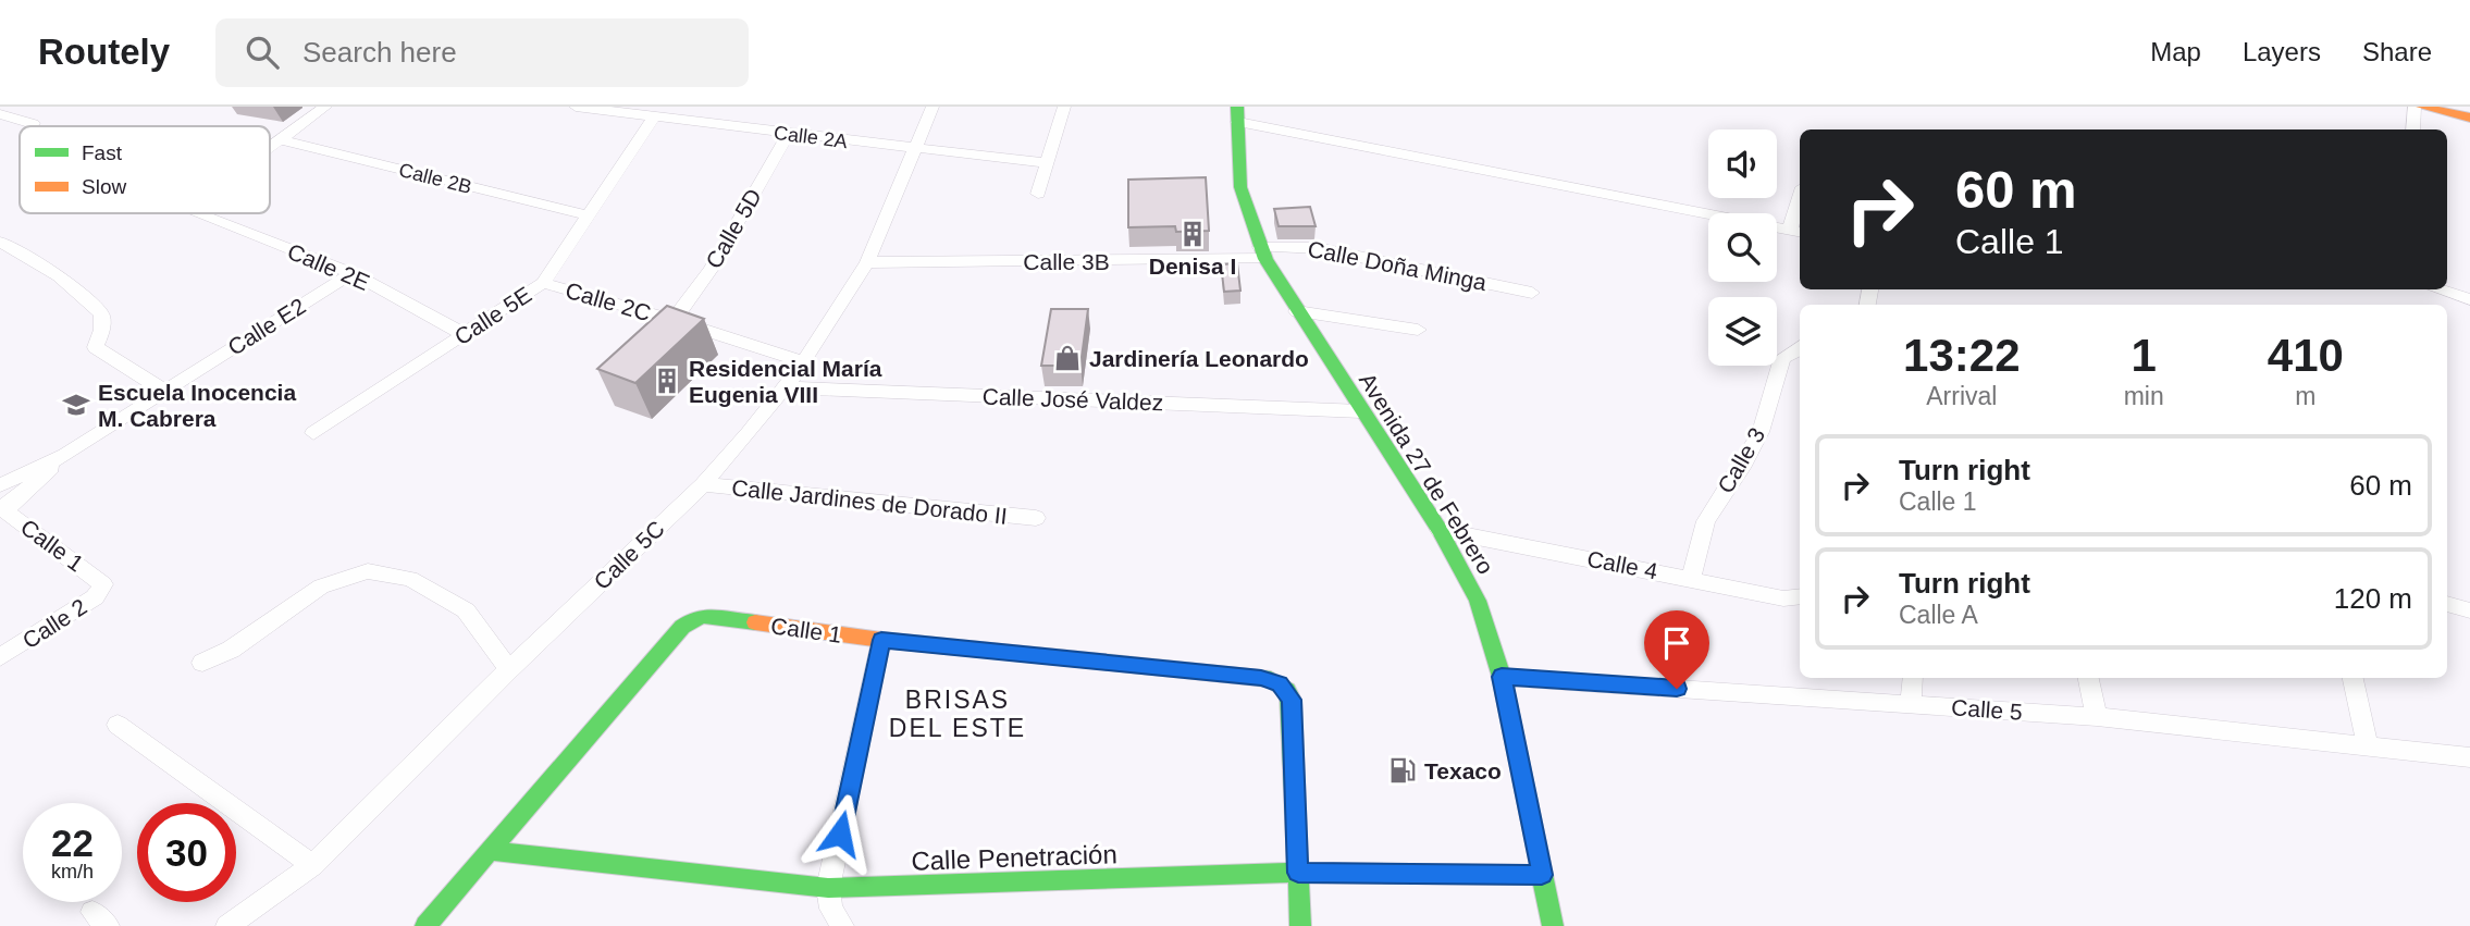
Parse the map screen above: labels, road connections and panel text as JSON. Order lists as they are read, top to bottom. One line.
{"streets":{"street":["Calle 2A","Calle 2B","Calle 5D","Calle 3B","Calle Doña Minga","Calle 2E","Calle 2C","Calle 5E","Calle E2","Calle José Valdez","Calle 3","Avenida 27 de Febrero","Calle Jardines de Dorado II","Calle 1","Calle 5C","Calle 4","Calle 2","Calle 5","Calle Penetración"]},"crossings":[["Calle 2A","Calle 5D"],["Calle 2A","Calle 5E"],["Calle 2A","Calle 5C"],["Calle 2B","Calle 2E"],["Calle 2B","Calle 5E"],["Calle 5D","Calle 2C"],["Calle 3B","Calle Doña Minga"],["Calle 3B","Avenida 27 de Febrero"],["Calle 3B","Calle 5C"],["Calle Doña Minga","Avenida 27 de Febrero"],["Calle 2E","Calle 5E"],["Calle 2E","Calle E2"],["Calle 2C","Calle 5E"],["Calle 2C","Calle 5C"],["Calle E2","Calle 1"],["Calle José Valdez","Avenida 27 de Febrero"],["Calle José Valdez","Calle 5C"],["Calle 3","Calle 4"],["Avenida 27 de Febrero","Calle 4"],["Avenida 27 de Febrero","Calle 5"],["Avenida 27 de Febrero","Calle Penetración"],["Calle Jardines de Dorado II","Calle 5C"],["Calle 1","Calle 2"],["Calle 1","Calle Penetración"]],"districts":["BRISAS DEL ESTE"],"places":{"building":["Denisa I","Residencial María Eugenia VIII"],"shop":["Jardinería Leonardo"],"school or university":["Escuela Inocencia M. Cabrera"],"fuel station":["Texaco"]},"legend":["Fast","Slow"],"page":{"header":"Routely","search":"Search here","nav":["Map","Layers","Share"],"turn":["60 m","Calle 1"],"eta":["13:22","Arrival","1","min","410","m"],"list":[{"name":"Turn right","note":"Calle 1","value":"60 m"},{"name":"Turn right","note":"Calle A","value":"120 m"}],"speed":"22 km/h","limit":"30"}}
